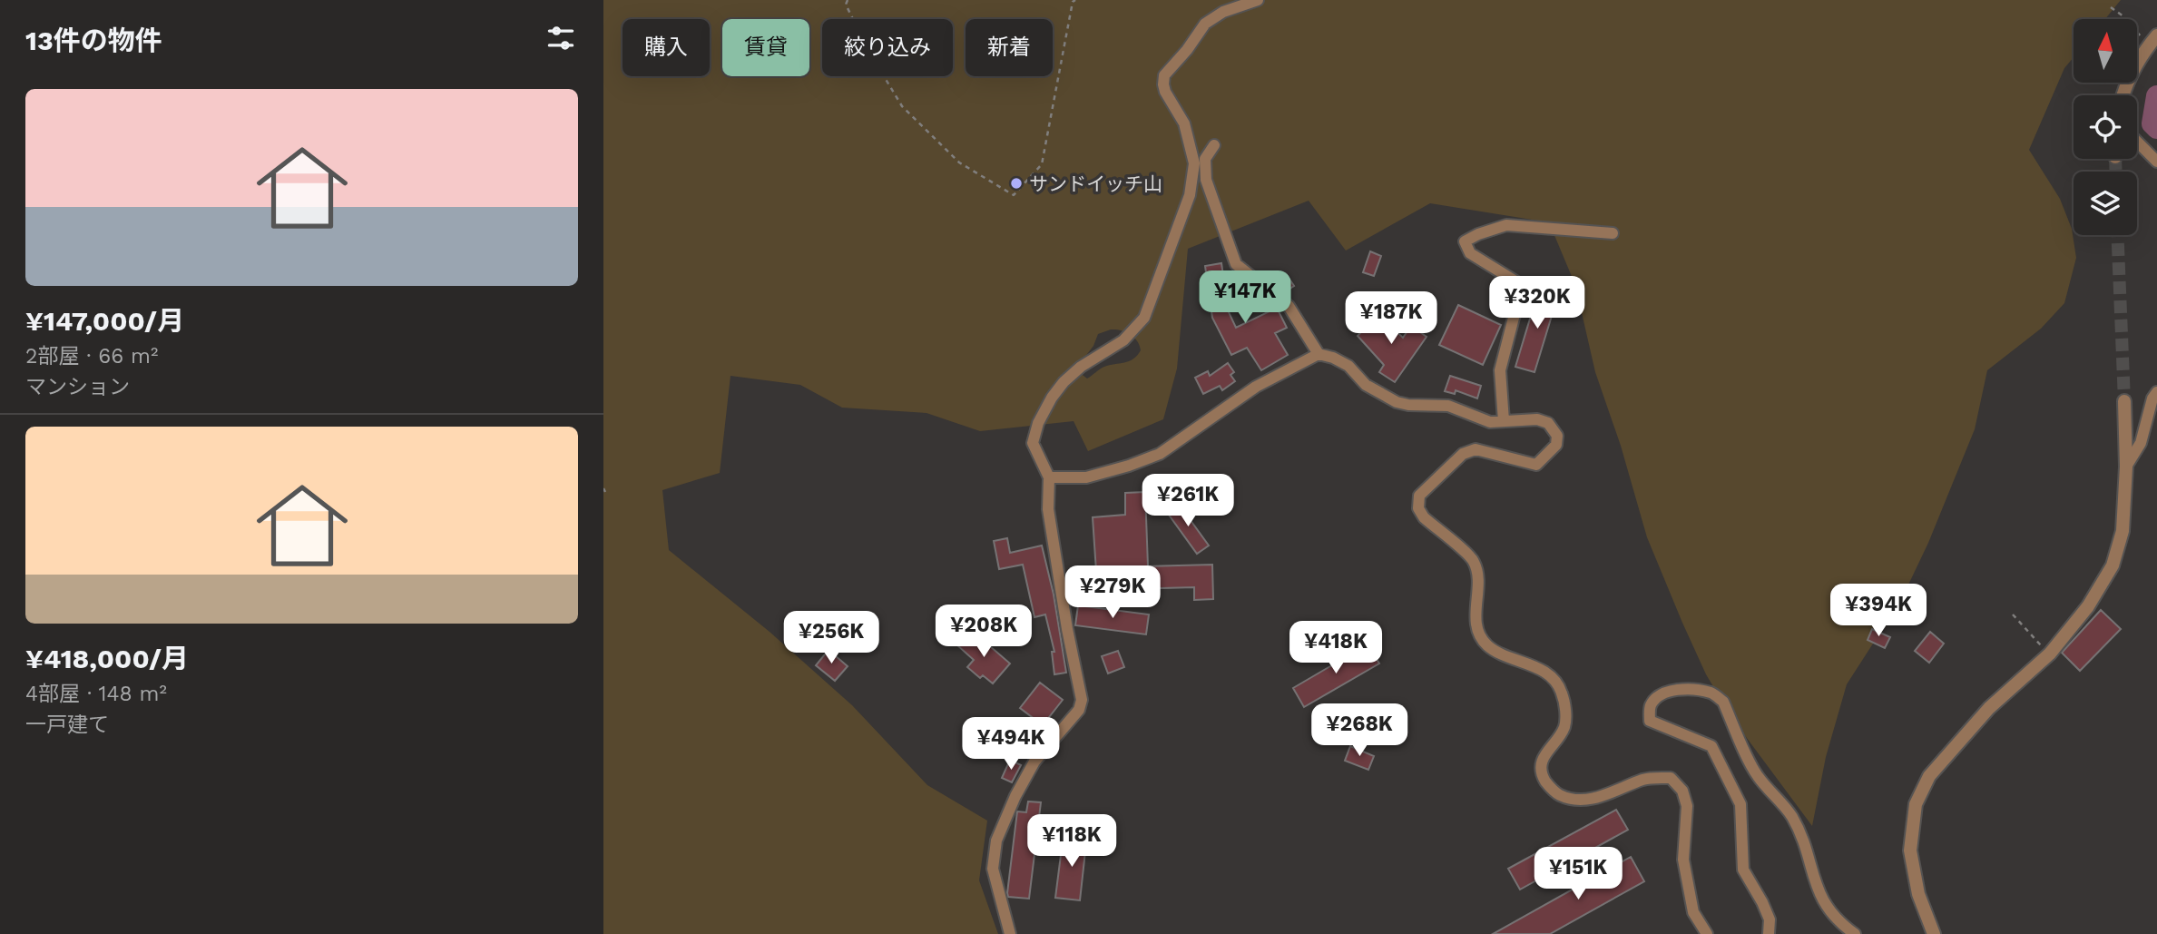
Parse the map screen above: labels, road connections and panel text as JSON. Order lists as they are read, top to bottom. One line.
{"places":["サンドイッチ山"],"north":"top","page":{"heading":"13件の物件","chip":["購入","賃貸","絞り込み","新着"],"list":[{"name":"¥147,000/月","note":"2部屋 · 66 m² · マンション"},{"name":"¥418,000/月","note":"4部屋 · 148 m² · 一戸建て"}],"price":["¥147K","¥320K","¥187K","¥261K","¥279K","¥394K","¥208K","¥256K","¥418K","¥268K","¥494K","¥118K","¥151K"]}}
